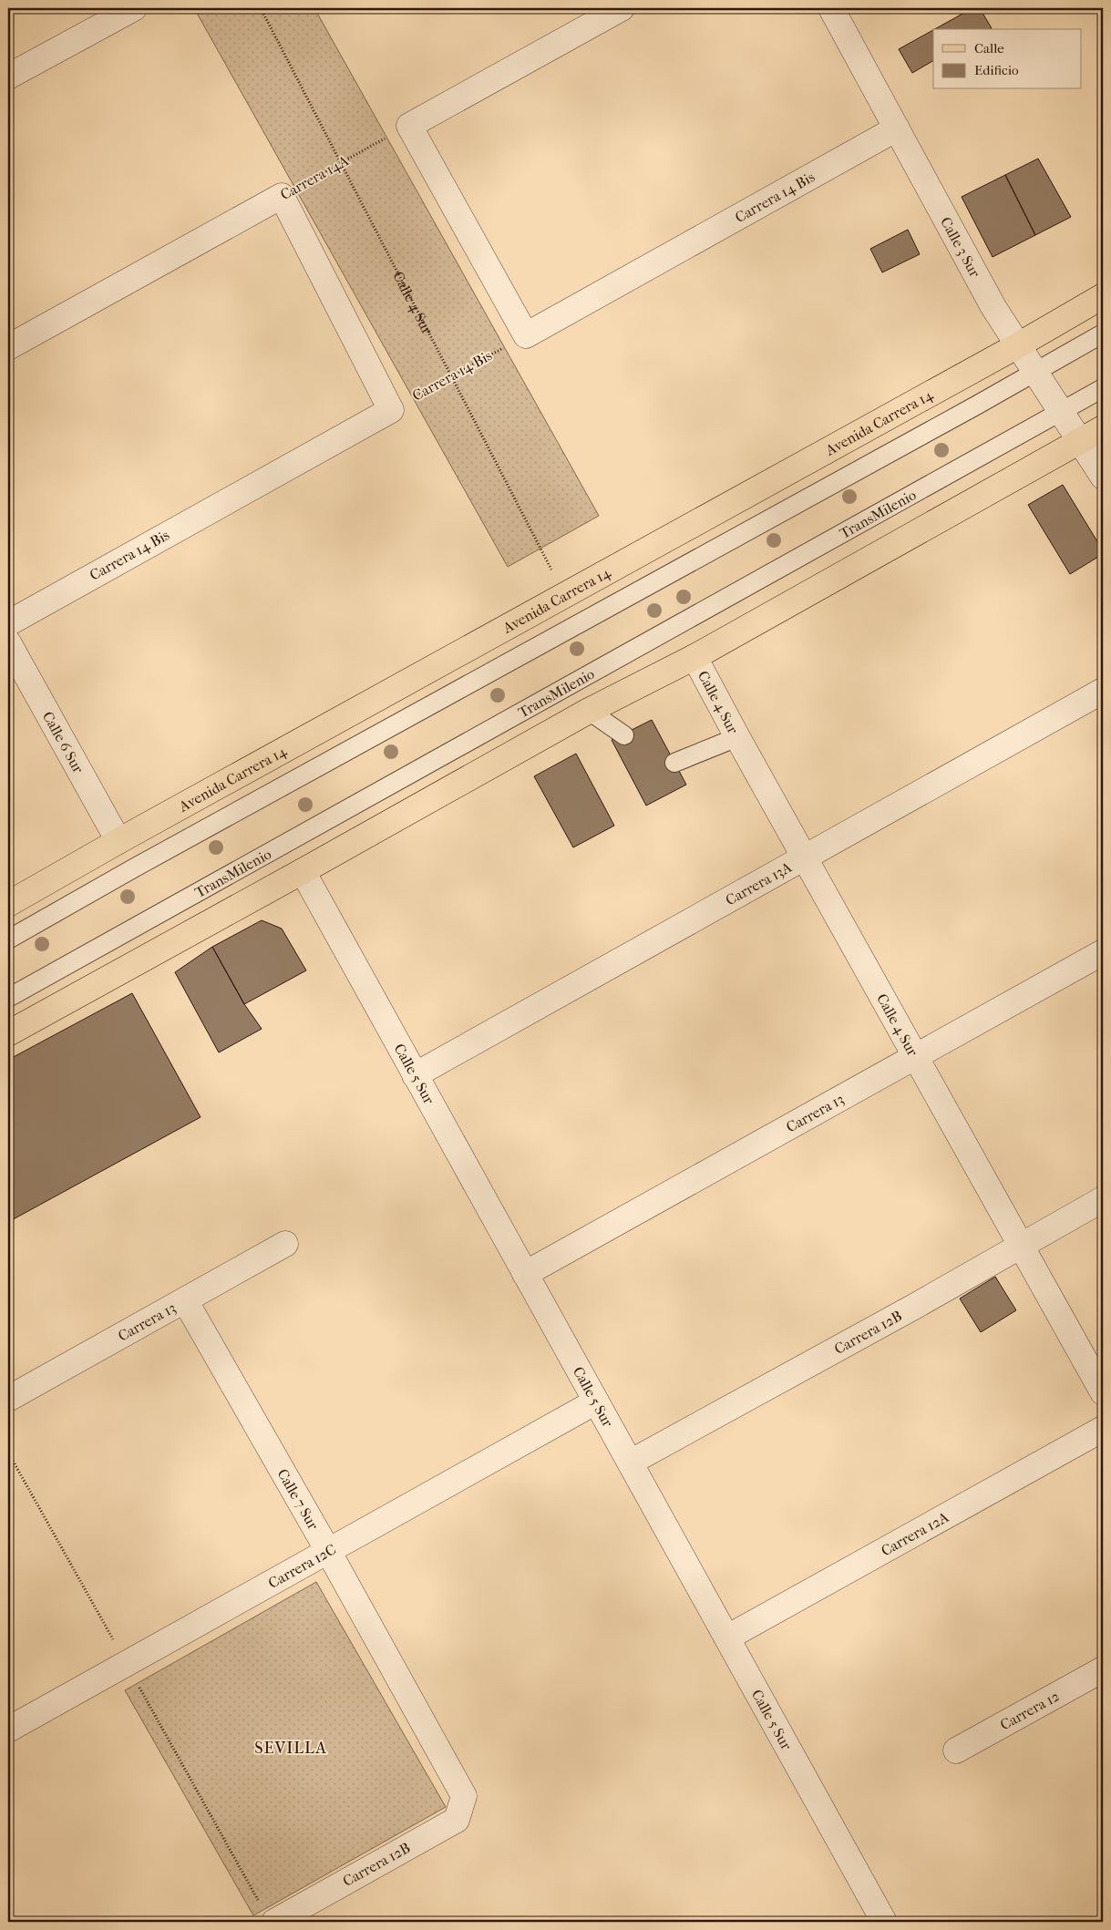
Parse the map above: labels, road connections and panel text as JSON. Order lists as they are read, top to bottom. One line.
{"streets":{"main road":["Avenida Carrera 14"],"street":["Carrera 14A","Carrera 14 Bis","Calle 3 Sur","Calle 4 Sur","Calle 6 Sur","Carrera 13A","Calle 5 Sur","Carrera 13","Carrera 12B","Calle 7 Sur","Carrera 12A","Carrera 12C","Carrera 12"],"lane":["TransMilenio"]},"crossings":[["Carrera 14A","Calle 4 Sur"],["Carrera 14 Bis","Calle 3 Sur"],["Carrera 14 Bis","Calle 4 Sur"],["Calle 3 Sur","Avenida Carrera 14"],["Calle 3 Sur","TransMilenio"],["Calle 4 Sur","Avenida Carrera 14"],["Calle 4 Sur","Carrera 13A"],["Calle 4 Sur","Carrera 13"],["Calle 4 Sur","Carrera 12B"],["Avenida Carrera 14","Calle 6 Sur"],["Carrera 13A","Calle 5 Sur"],["Calle 5 Sur","Carrera 13"],["Calle 5 Sur","Carrera 12B"],["Calle 5 Sur","Carrera 12A"],["Calle 5 Sur","Carrera 12C"],["Carrera 13","Calle 7 Sur"],["Carrera 12B","Calle 7 Sur"],["Calle 7 Sur","Carrera 12C"]],"districts":["SEVILLA"],"legend":["Calle","Edificio"]}
